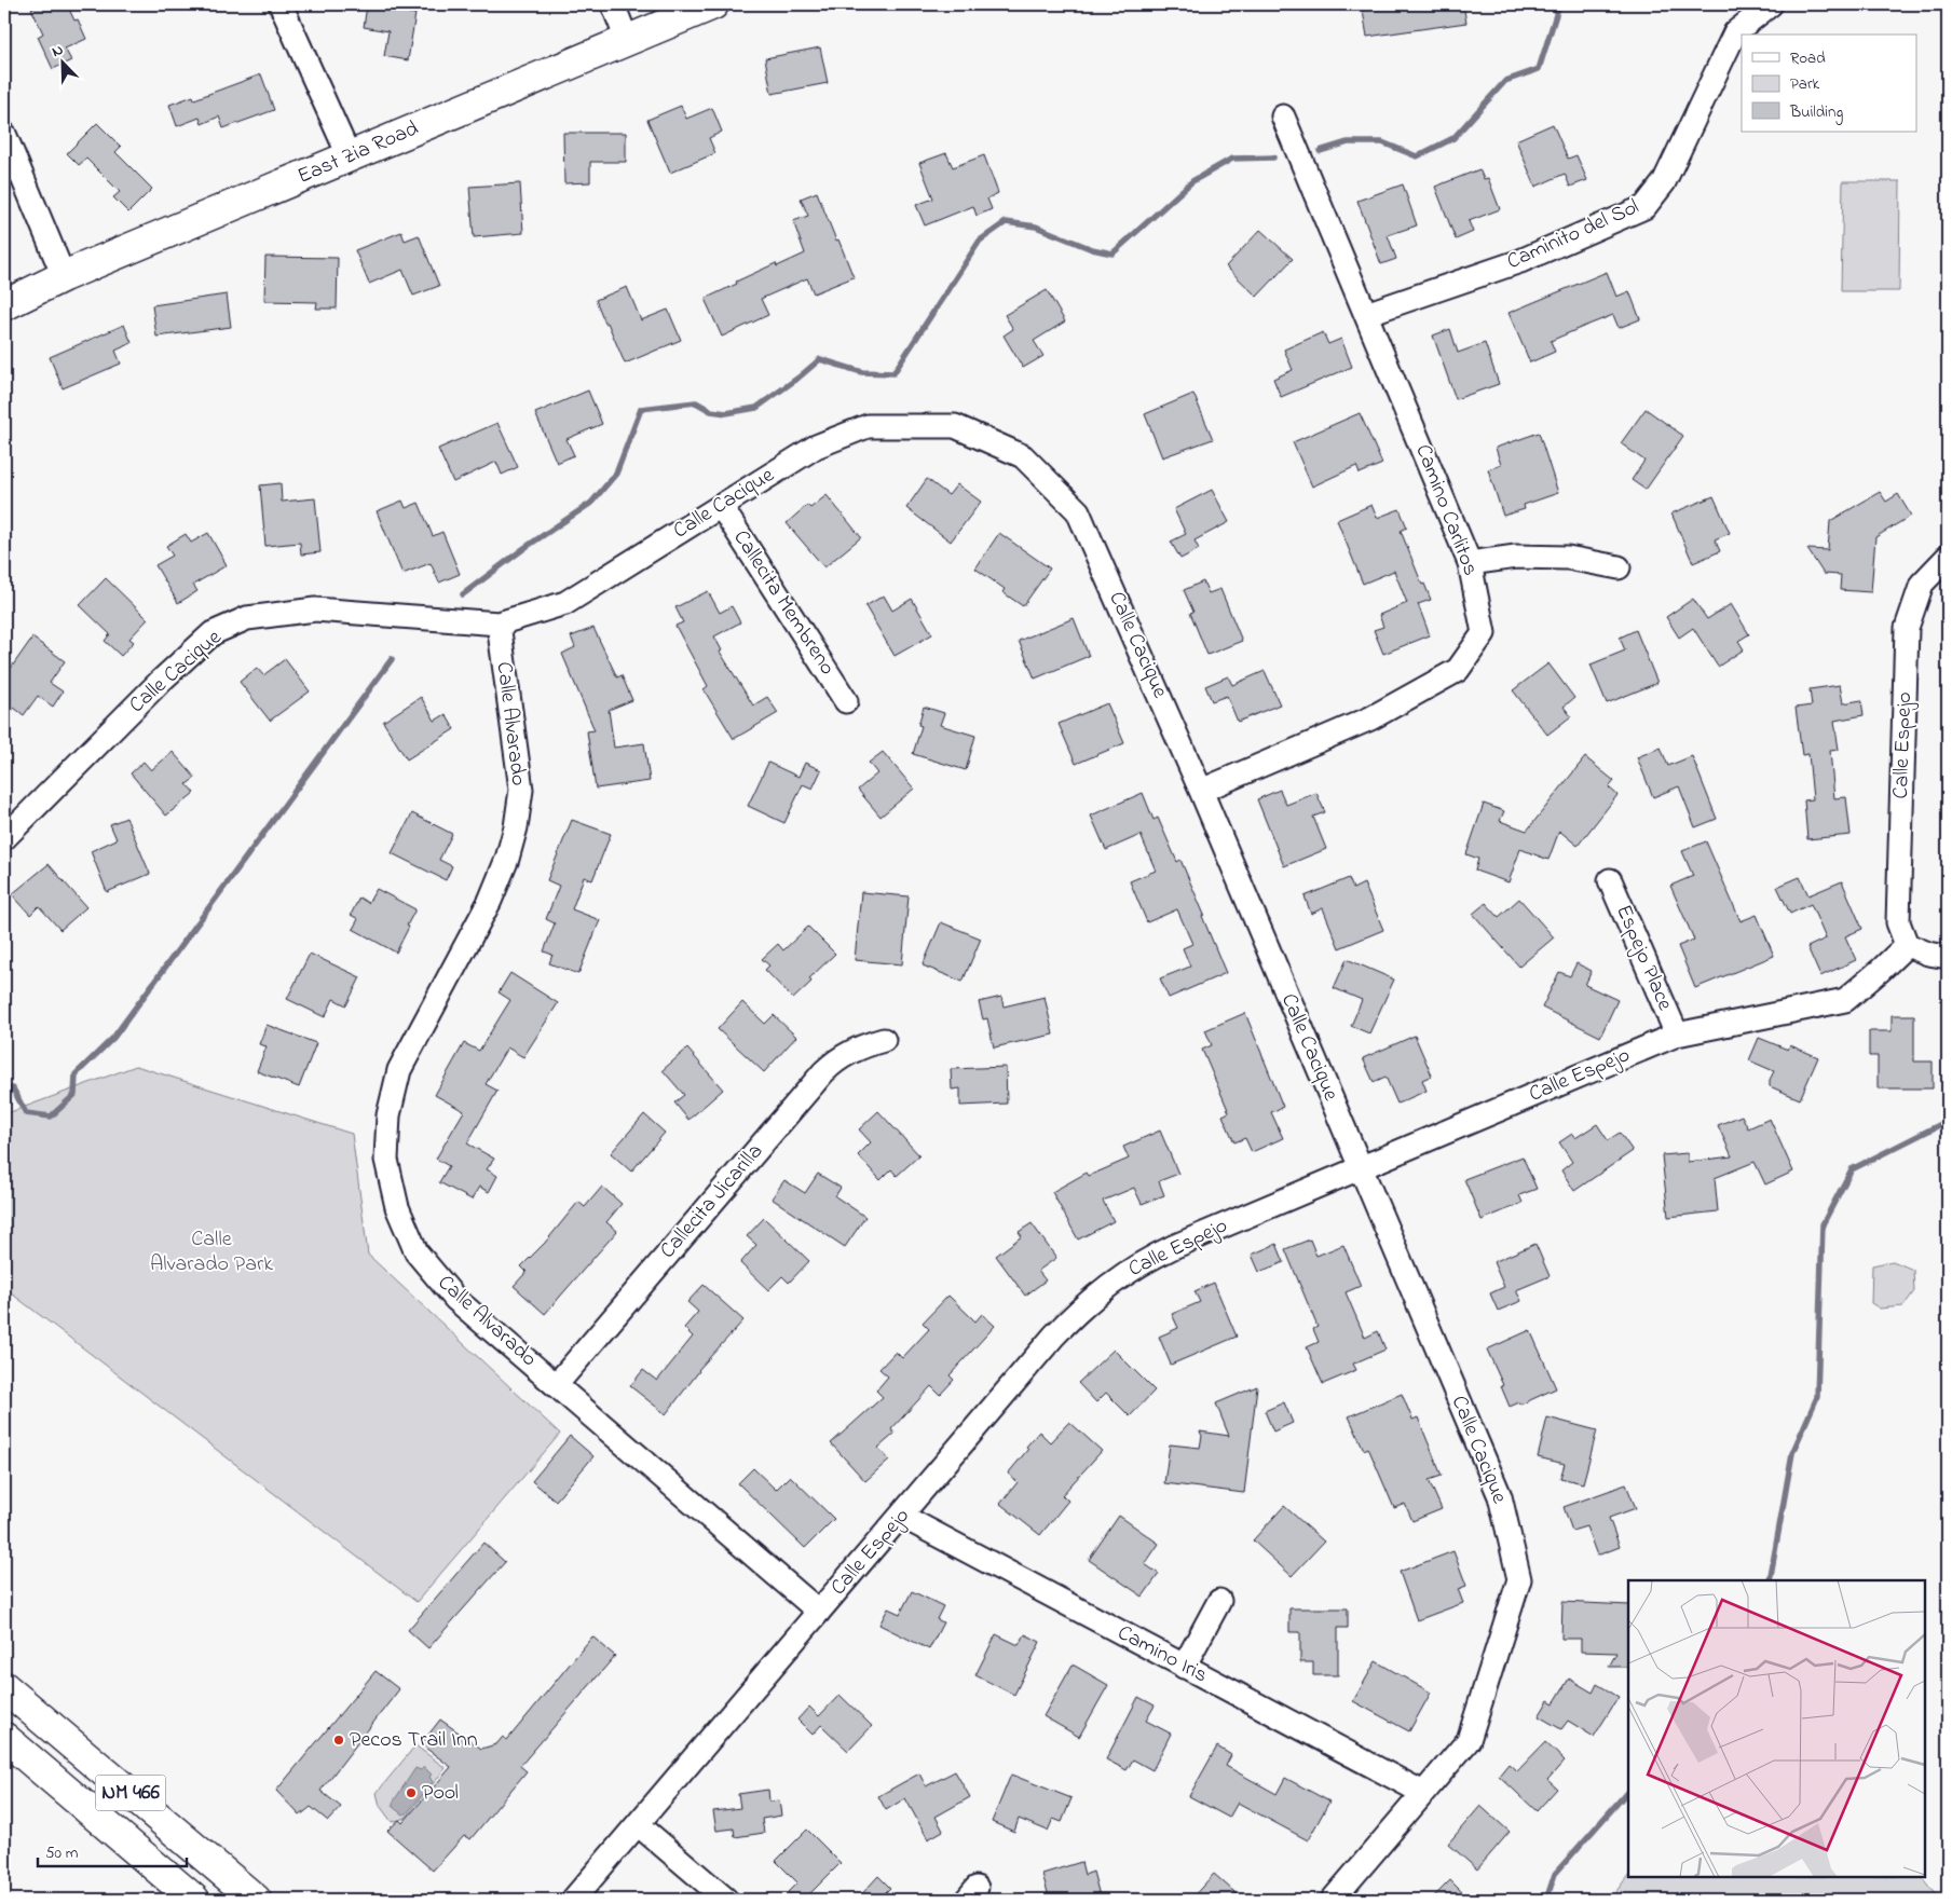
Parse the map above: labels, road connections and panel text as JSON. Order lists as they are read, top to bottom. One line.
{"streets":{"street":["East Zia Road","Caminito del Sol","Calle Cacique","Camino Carlitos","Callecita Membreno","Calle Alvarado","Calle Espejo","Espejo Place","Callecita Jicarilla","Camino Iris","NM 466"]},"crossings":[["Caminito del Sol","Camino Carlitos"],["Calle Cacique","Camino Carlitos"],["Calle Cacique","Callecita Membreno"],["Calle Cacique","Calle Alvarado"],["Calle Cacique","Calle Espejo"],["Calle Cacique","Camino Iris"],["Calle Alvarado","Calle Espejo"],["Calle Alvarado","Callecita Jicarilla"],["Calle Espejo","Espejo Place"],["Calle Espejo","Camino Iris"]],"parks":["Calle Alvarado Park"],"places":["Pecos Trail Inn","Pool"],"legend":["Road","Park","Building"],"scale_bar":"50 m","north":"top left"}
